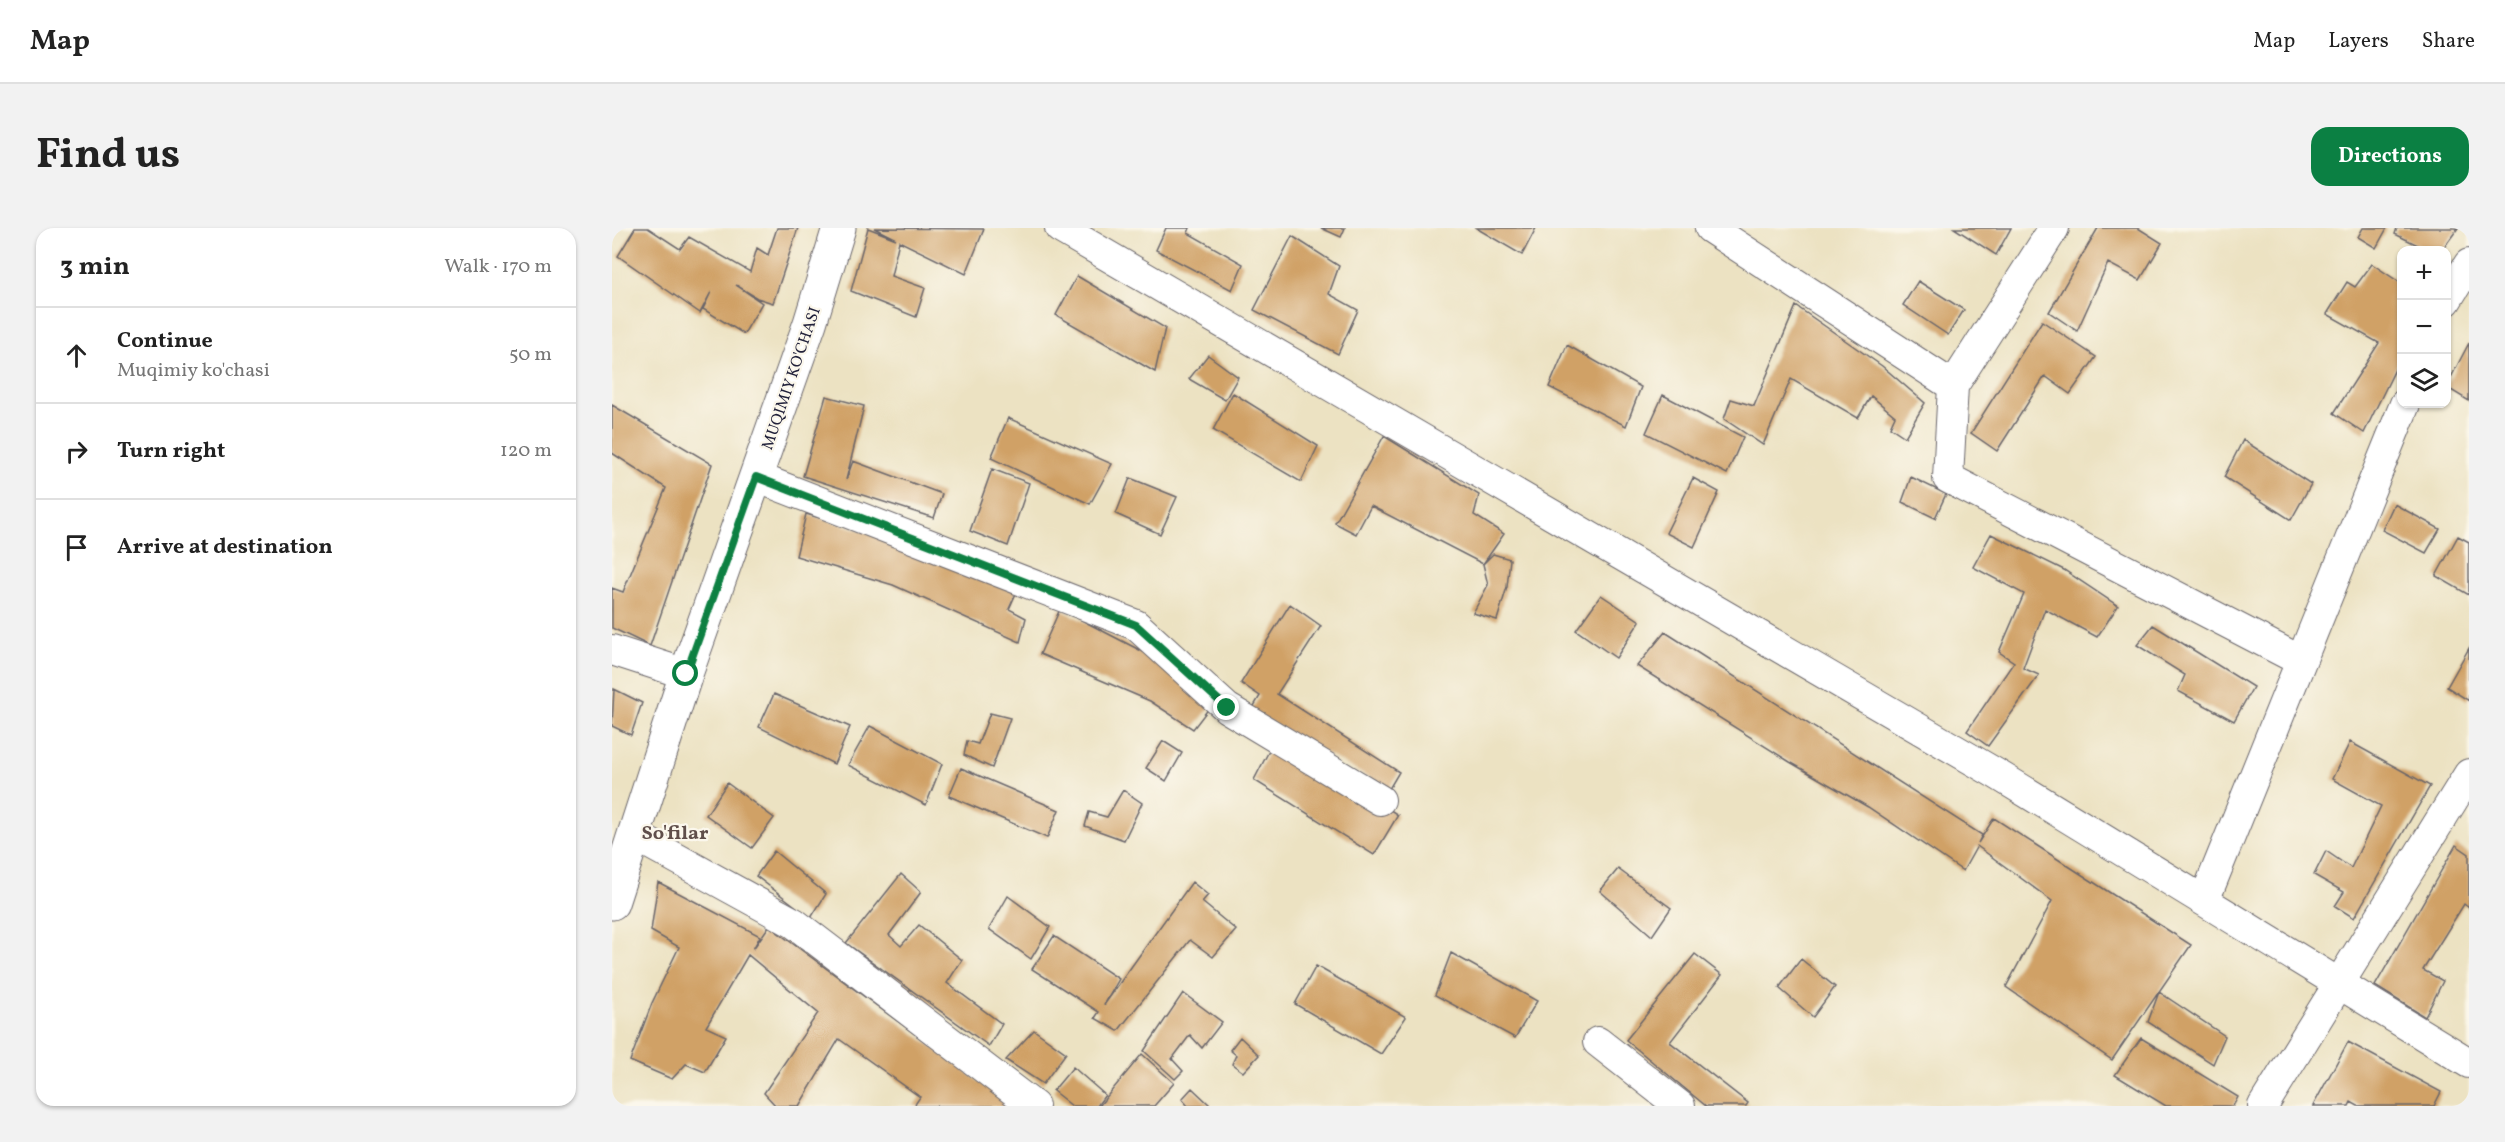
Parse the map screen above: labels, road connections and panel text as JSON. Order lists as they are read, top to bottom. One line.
{"streets":{"street":["MUQIMIY KO'CHASI"]},"districts":["So'filar"],"page":{"header":"Map","nav":["Map","Layers","Share"],"title":"Find us","buttons":"Directions","heading":["3 min","Walk · 170 m"],"map_buttons":["+","−"],"list":[["Continue","Muqimiy ko'chasi","50 m"],["Turn right","120 m"],"Arrive at destination"]}}
